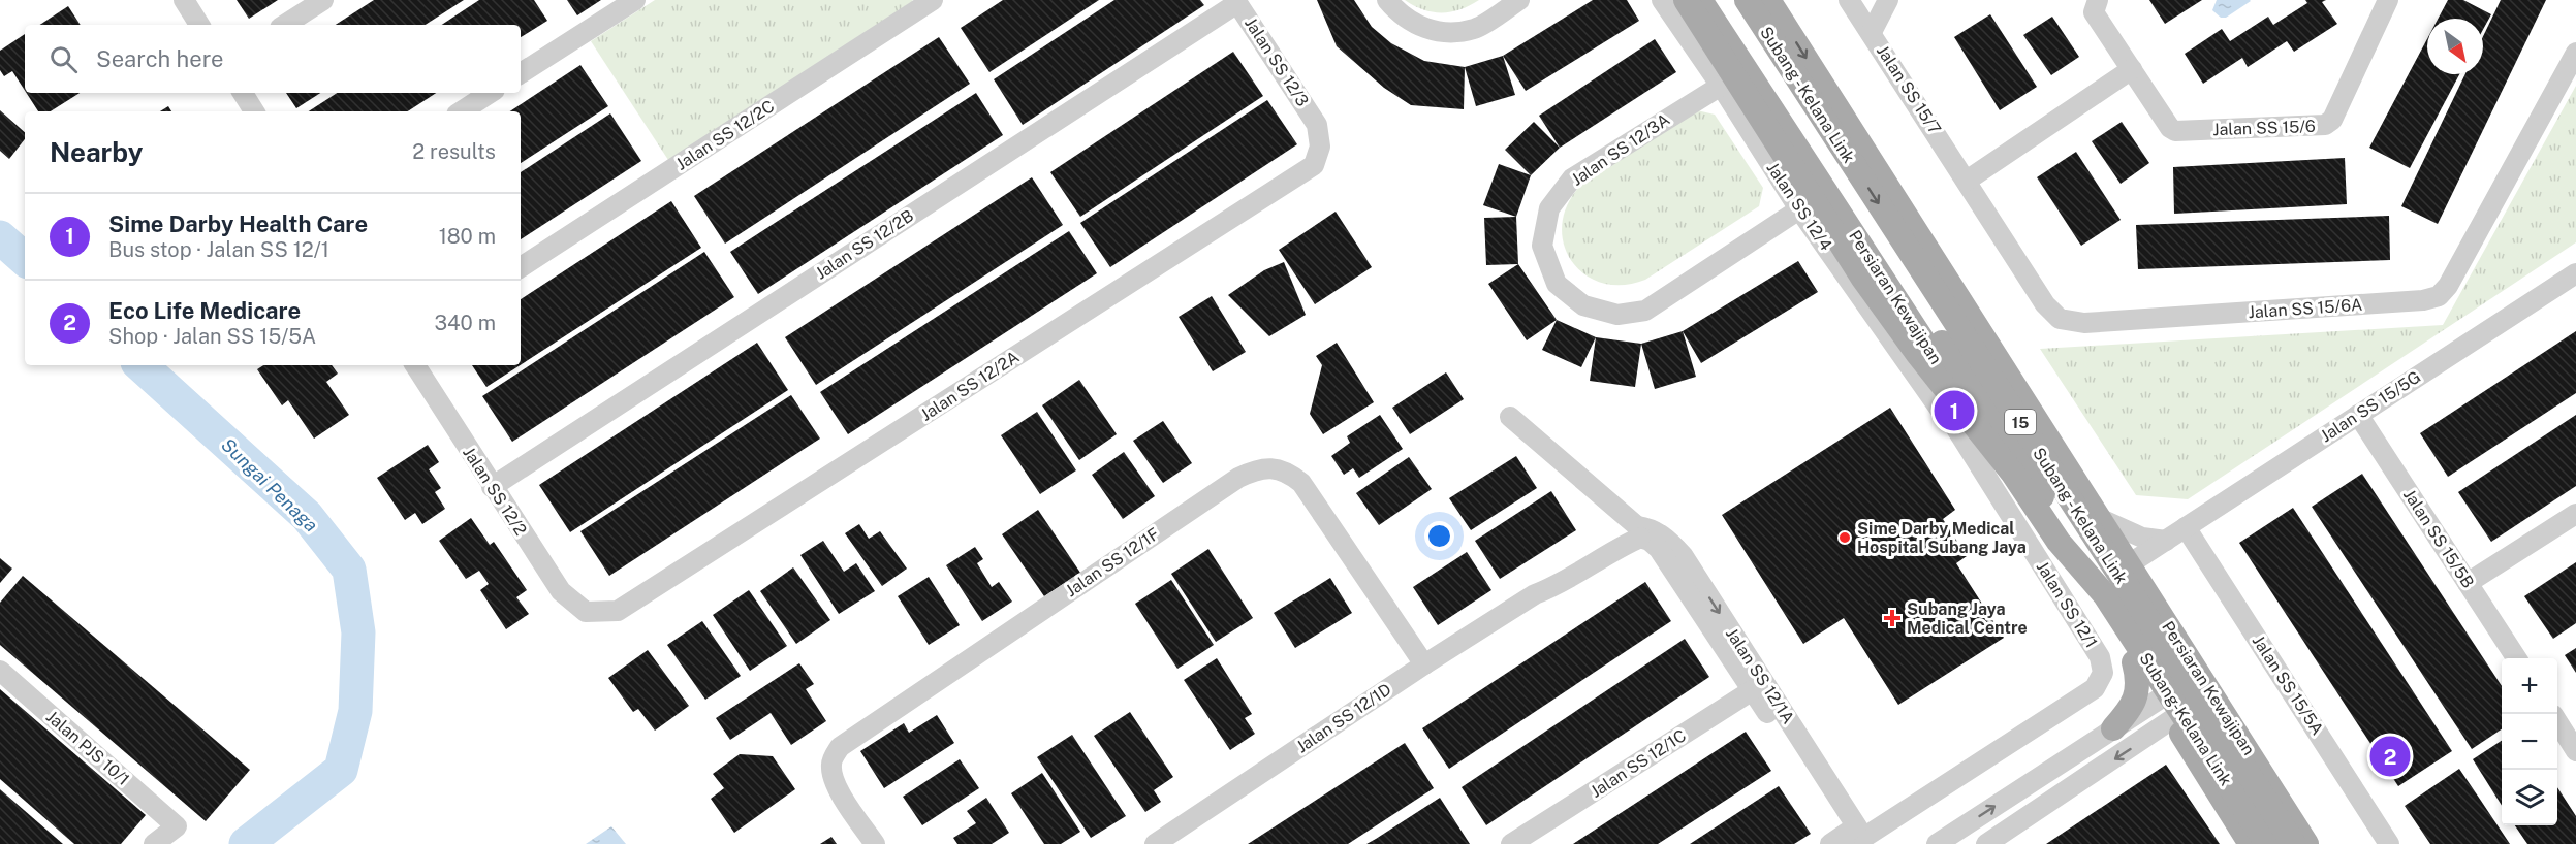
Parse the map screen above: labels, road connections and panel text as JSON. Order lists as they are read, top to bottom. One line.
{"streets":{"main road":["Subang - Kelana Link","Persiaran Kewajipan","15","Subang-Kelana Link"],"street":["Jalan SS 12/3","Jalan SS 15/7","Jalan SS 15/6","Jalan SS 12/2C","Jalan SS 12/3A","Jalan SS 12/4","Jalan SS 12/2B","Jalan SS 15/6A","Jalan SS 12/2A","Jalan SS 15/5G","Jalan SS 12/2","Jalan SS 15/5B","Jalan SS 12/1F","Jalan SS 12/1","Jalan SS 12/1A","Jalan SS 15/5A","Jalan SS 12/1D","Jalan PJS 10/1","Jalan SS 12/1C"]},"crossings":[["Jalan SS 12/3","Jalan SS 12/2B"],["Jalan SS 12/3","Jalan SS 12/2A"],["Jalan SS 15/7","Jalan SS 15/6A"],["Subang - Kelana Link","Subang-Kelana Link"],["Jalan SS 12/3A","Jalan SS 12/4"],["Jalan SS 12/4","Jalan SS 12/1"],["Jalan SS 12/2B","Jalan SS 12/2"],["Persiaran Kewajipan","Jalan SS 15/5G"],["Jalan SS 12/2A","Jalan SS 12/2"],["Jalan SS 15/5G","Jalan SS 15/5B"],["Jalan SS 15/5G","Jalan SS 15/5A"],["Jalan SS 12/1F","Jalan SS 12/1D"],["Jalan SS 12/1","Jalan SS 12/1A"],["Jalan SS 12/1A","Jalan SS 12/1D"],["Jalan SS 12/1A","Jalan SS 12/1C"]],"water":["Sungai Penaga"],"places":{"other":["Sime Darby Medical Hospital Subang Jaya"],"health":["Subang Jaya Medical Centre"]},"north":"bottom right","page":{"search":"Search here","heading":["Nearby","2 results"],"list":[{"mark":"1","name":"Sime Darby Health Care","note":"Bus stop · Jalan SS 12/1","value":"180 m"},{"mark":"2","name":"Eco Life Medicare","note":"Shop · Jalan SS 15/5A","value":"340 m"}],"pins":["1","2"],"map_buttons":["+","−"]}}
